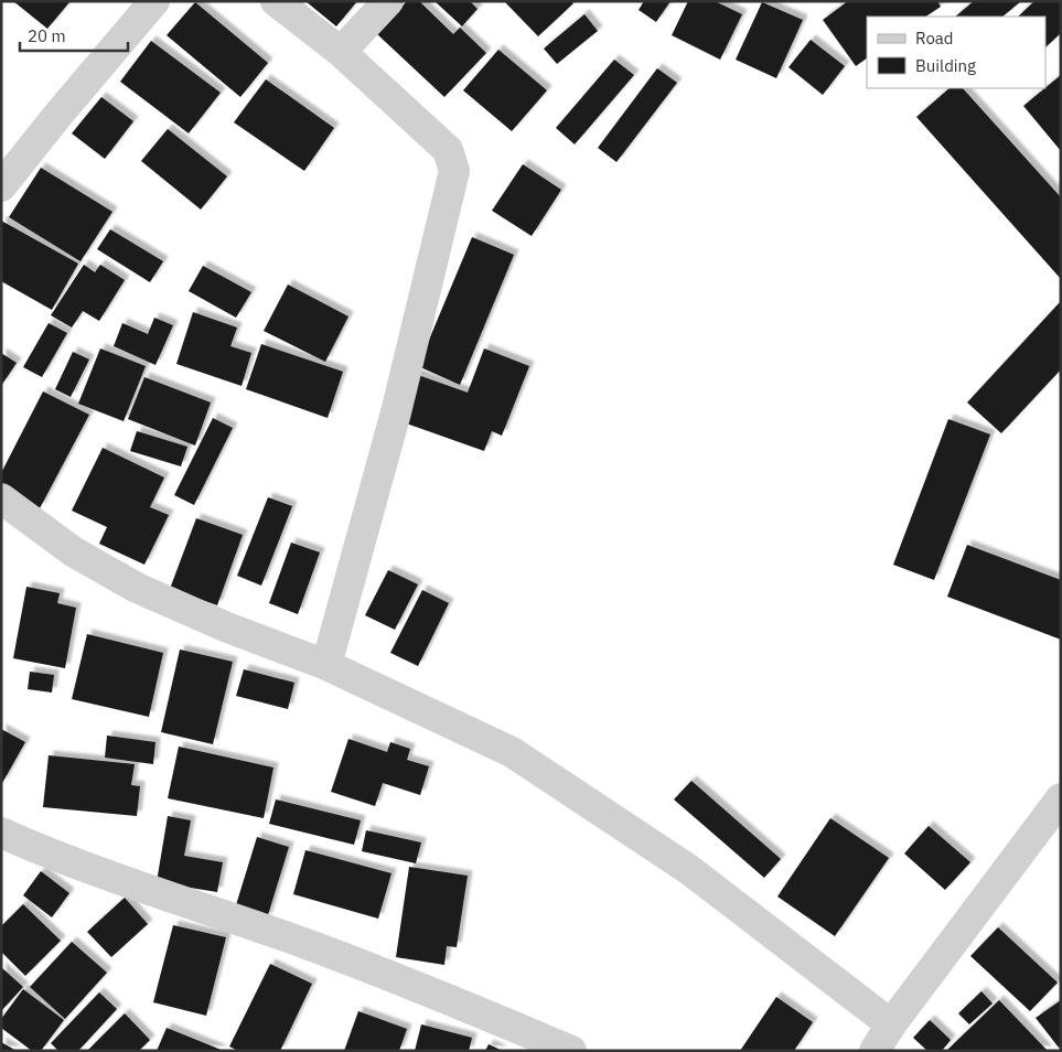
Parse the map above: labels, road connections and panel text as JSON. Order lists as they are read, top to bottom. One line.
{"legend":["Road","Building"],"scale_bar":"20 m"}
